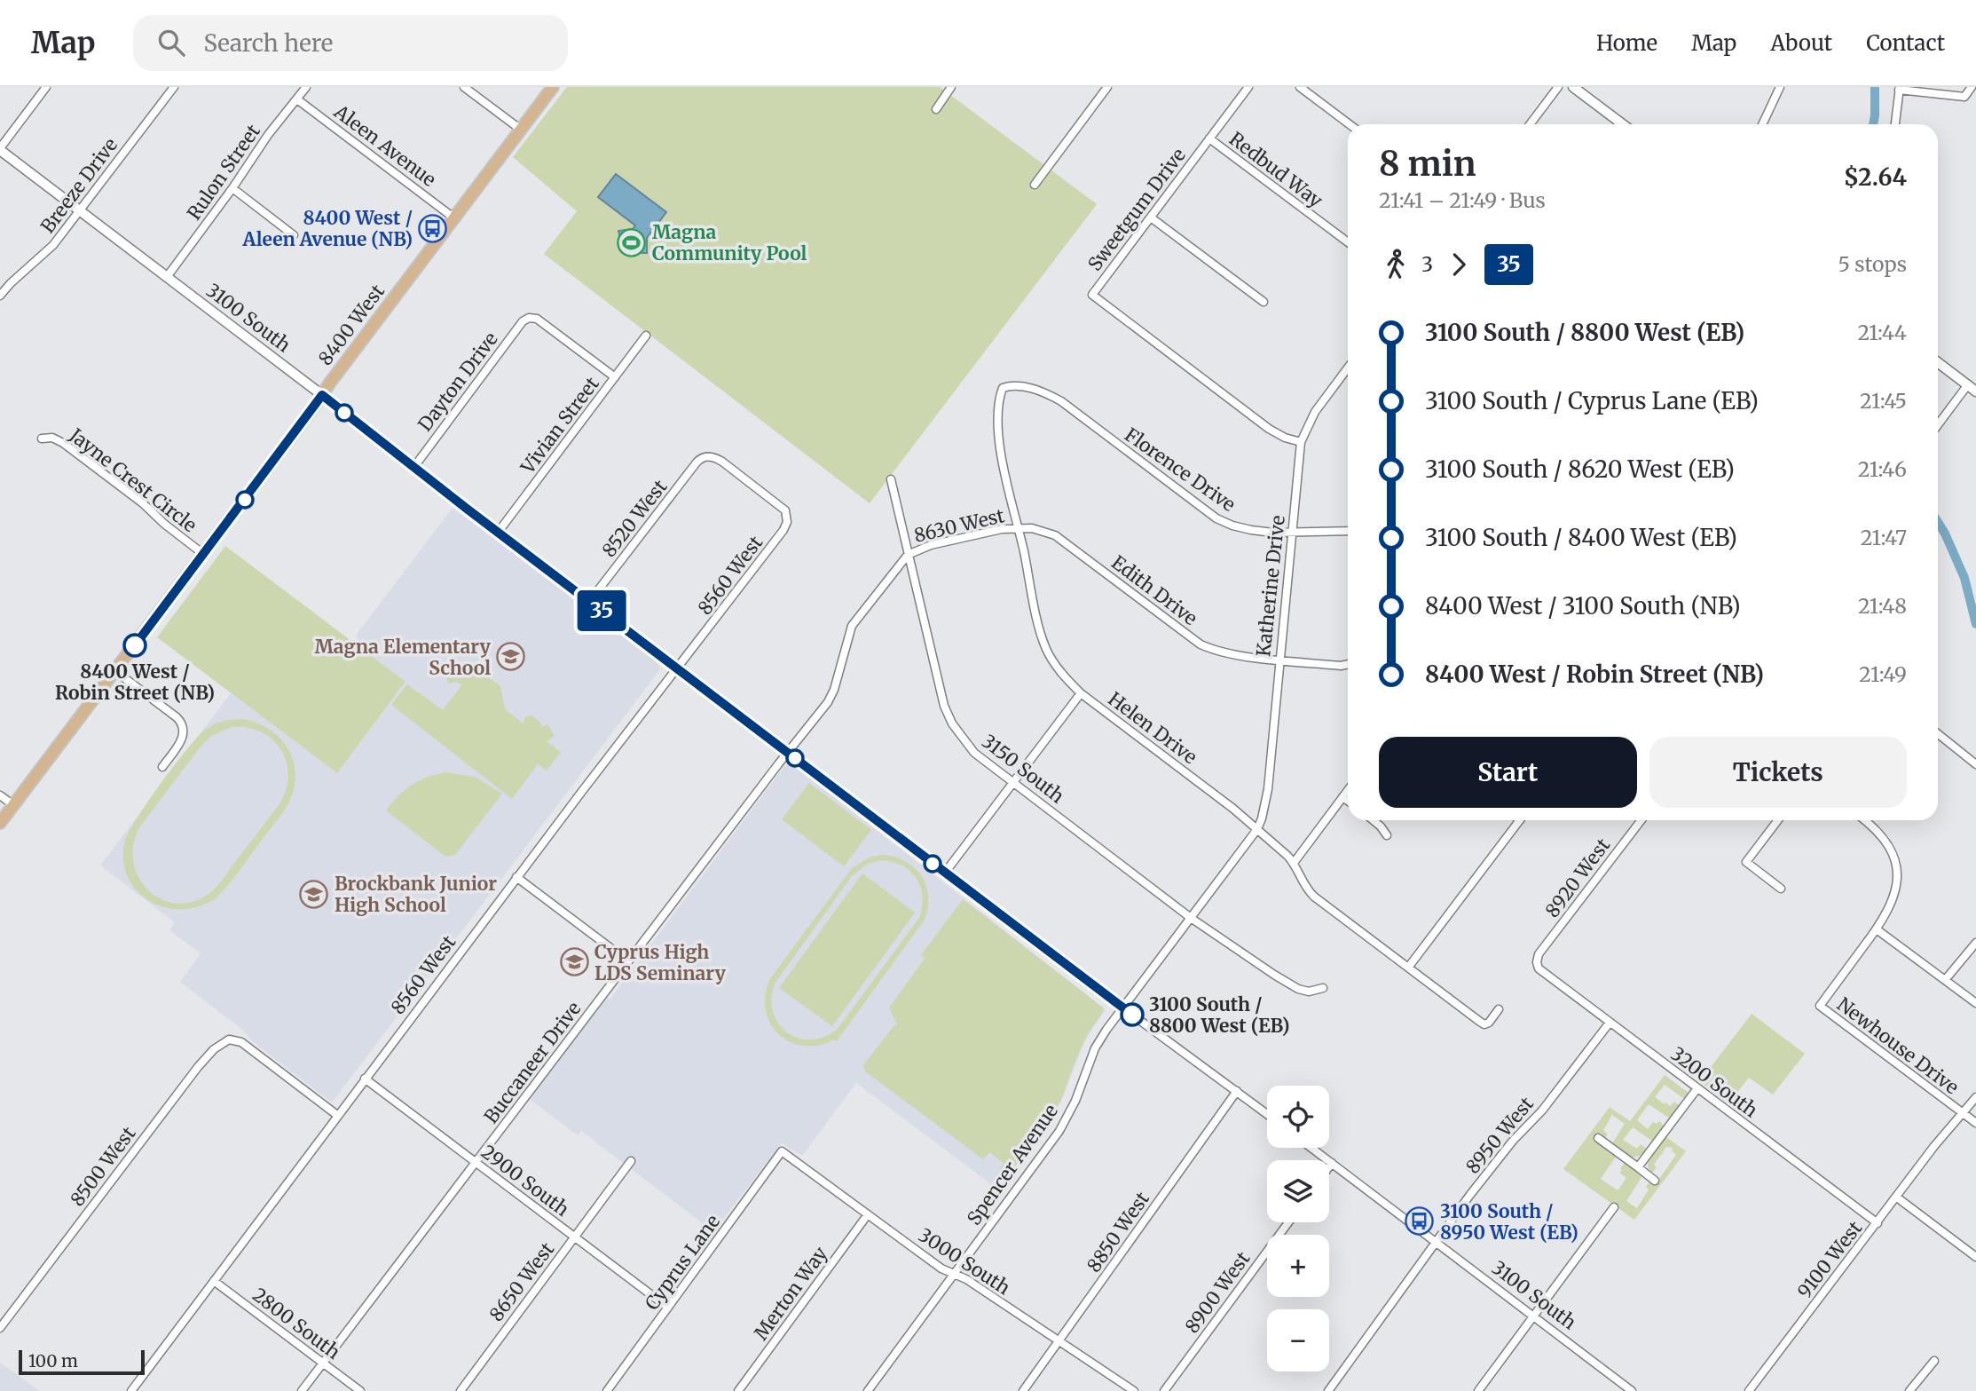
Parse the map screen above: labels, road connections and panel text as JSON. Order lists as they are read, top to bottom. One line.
{"streets":{"main road":["8400 West"],"street":["Aleen Avenue","Redbud Way","Rulon Street","Breeze Drive","Sweetgum Drive","3100 South","Dayton Drive","Vivian Street","Florence Drive","Jayne Crest Circle","8520 West","8630 West","8560 West","Katherine Drive","Edith Drive","Helen Drive","3150 South","8920 West","Newhouse Drive","Buccaneer Drive","3200 South","8950 West","Spencer Avenue","8500 West","2900 South","8850 West","9100 West","3000 South","Cyprus Lane","8650 West","8900 West","Merton Way","2800 South"]},"crossings":[["Aleen Avenue","Rulon Street"],["Aleen Avenue","8400 West"],["Redbud Way","Sweetgum Drive"],["Rulon Street","3100 South"],["Breeze Drive","3100 South"],["Sweetgum Drive","Katherine Drive"],["3100 South","8400 West"],["3100 South","Dayton Drive"],["3100 South","Vivian Street"],["3100 South","8520 West"],["3100 South","8560 West"],["3100 South","Buccaneer Drive"],["3100 South","8950 West"],["3100 South","Spencer Avenue"],["3100 South","8850 West"],["8400 West","Jayne Crest Circle"],["Dayton Drive","Vivian Street"],["Florence Drive","Katherine Drive"],["Florence Drive","Helen Drive"],["8520 West","8560 West"],["8630 West","Edith Drive"],["8630 West","Helen Drive"],["8630 West","3150 South"],["8630 West","Buccaneer Drive"],["8560 West","8500 West"],["8560 West","2900 South"],["8560 West","2800 South"],["Katherine Drive","Edith Drive"],["Katherine Drive","Helen Drive"],["Katherine Drive","Spencer Avenue"],["Edith Drive","Helen Drive"],["Helen Drive","Spencer Avenue"],["3150 South","Buccaneer Drive"],["3150 South","Spencer Avenue"],["8920 West","3200 South"],["Newhouse Drive","9100 West"],["Buccaneer Drive","2900 South"],["Buccaneer Drive","2800 South"],["3200 South","8950 West"],["3200 South","9100 West"],["Spencer Avenue","3000 South"],["2900 South","Cyprus Lane"],["2900 South","8650 West"],["8850 West","3000 South"],["3000 South","Cyprus Lane"],["3000 South","Merton Way"]],"places":{"bus stop":["8400 West / Aleen Avenue (NB)","3100 South / 8950 West (EB)"],"sports":["Magna Community Pool"],"other":["8400 West / Robin Street (NB)","3100 South / 8800 West (EB)"],"school or university":["Magna Elementary School","Brockbank Junior High School","Cyprus High LDS Seminary"]},"lines":["bus line 35"],"scale_bar":"100 m","page":{"header":"Map","search":"Search here","nav":["Home","Map","About","Contact"],"on_map":"35","heading":["8 min","21:41 – 21:49 · Bus","$2.64"],"legs":["3","35","5 stops"],"list":[{"name":"3100 South / 8800 West (EB)","value":"21:44"},{"name":"3100 South / Cyprus Lane (EB)","value":"21:45"},{"name":"3100 South / 8620 West (EB)","value":"21:46"},{"name":"3100 South / 8400 West (EB)","value":"21:47"},{"name":"8400 West / 3100 South (NB)","value":"21:48"},{"name":"8400 West / Robin Street (NB)","value":"21:49"}],"buttons":["Start","Tickets"],"map_buttons":["+","−"],"scale":"100 m"}}
